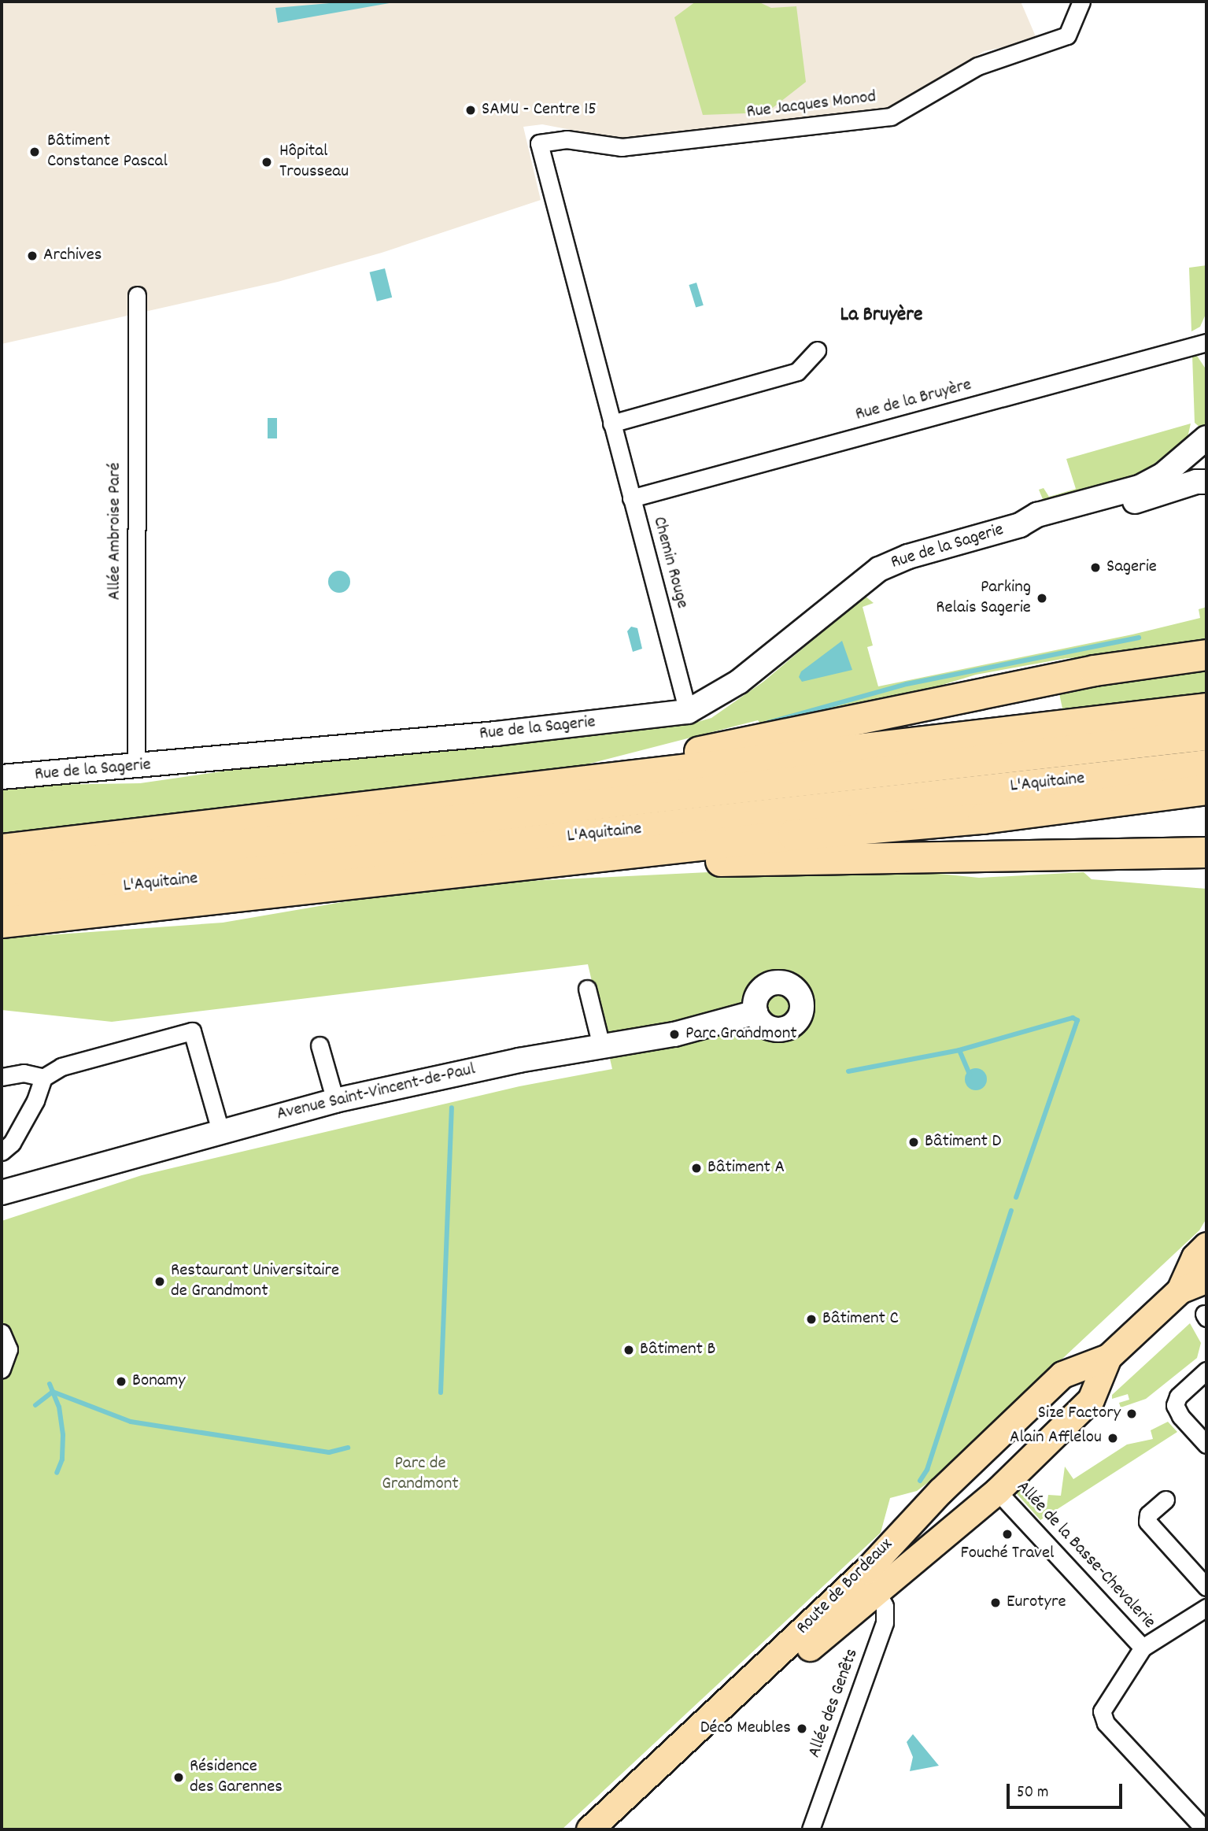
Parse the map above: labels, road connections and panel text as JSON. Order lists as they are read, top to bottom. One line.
{"streets":{"highway":["L'Aquitaine"],"main road":["Route de Bordeaux"],"street":["Rue Jacques Monod","Rue de la Bruyère","Allée Ambroise Paré","Rue de la Sagerie","Chemin Rouge","Avenue Saint-Vincent-de-Paul","Allée de la Basse-Chevalerie","Allée des Genêts"]},"crossings":[["Rue Jacques Monod","Chemin Rouge"],["Rue de la Bruyère","Chemin Rouge"],["Allée Ambroise Paré","Rue de la Sagerie"],["Rue de la Sagerie","Chemin Rouge"],["Allée de la Basse-Chevalerie","Route de Bordeaux"],["Route de Bordeaux","Allée des Genêts"]],"districts":["La Bruyère"],"parks":["Parc de Grandmont"],"places":["SAMU - Centre 15","Bâtiment Constance Pascal","Hôpital Trousseau","Archives","Sagerie","Parking Relais Sagerie","Parc Grandmont","Bâtiment D","Bâtiment A","Restaurant Universitaire de Grandmont","Bâtiment C","Bâtiment B","Bonamy","Size Factory","Alain Afflelou","Fouché Travel","Eurotyre","Déco Meubles","Résidence des Garennes"],"scale_bar":"50 m"}
